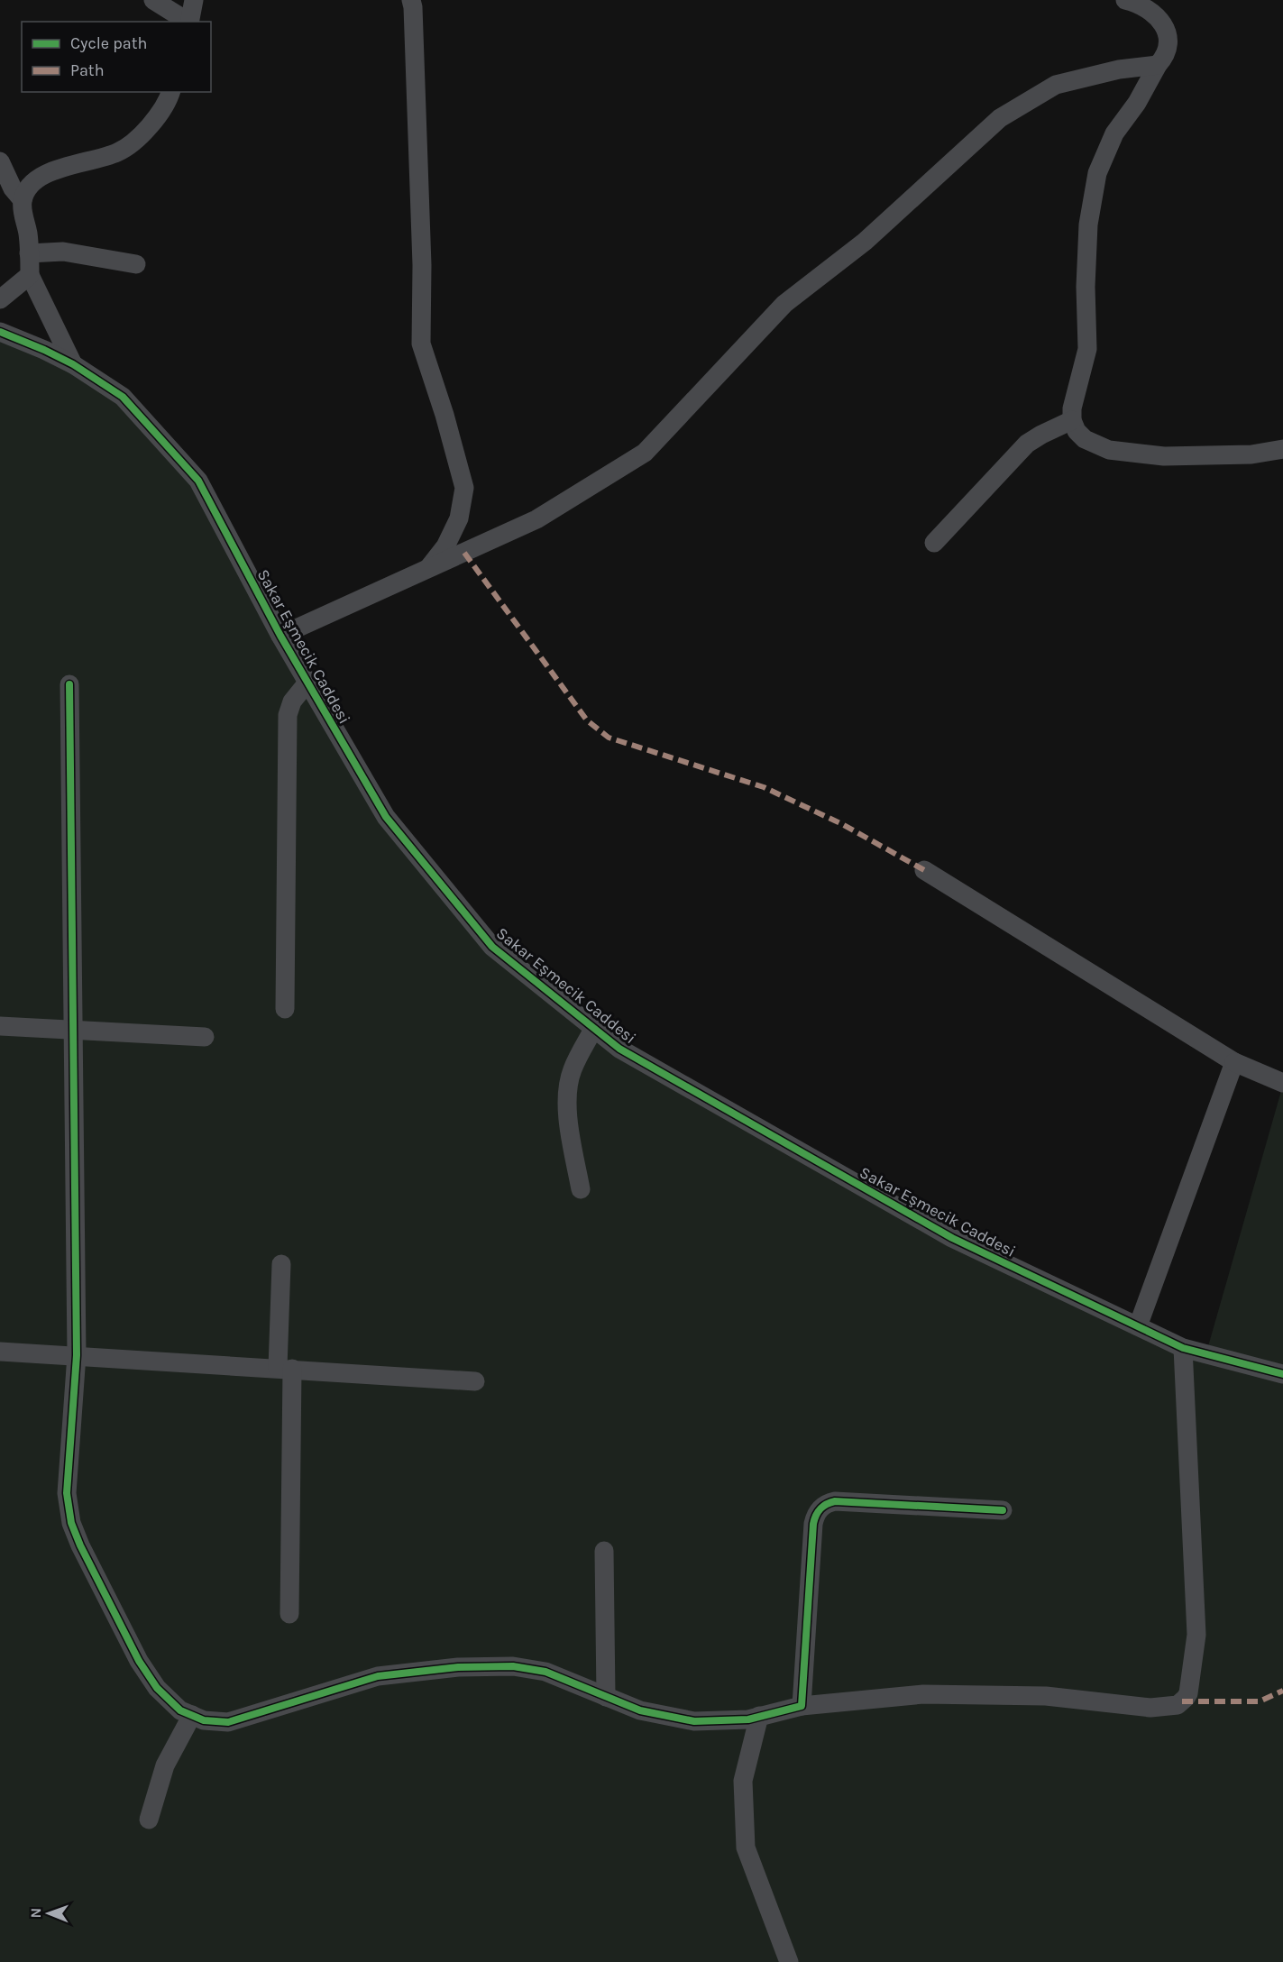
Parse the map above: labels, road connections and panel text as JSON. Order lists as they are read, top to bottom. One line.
{"streets":{"street":["Sakar Eşmecik Caddesi"]},"legend":["Cycle path","Path"],"north":"left"}
